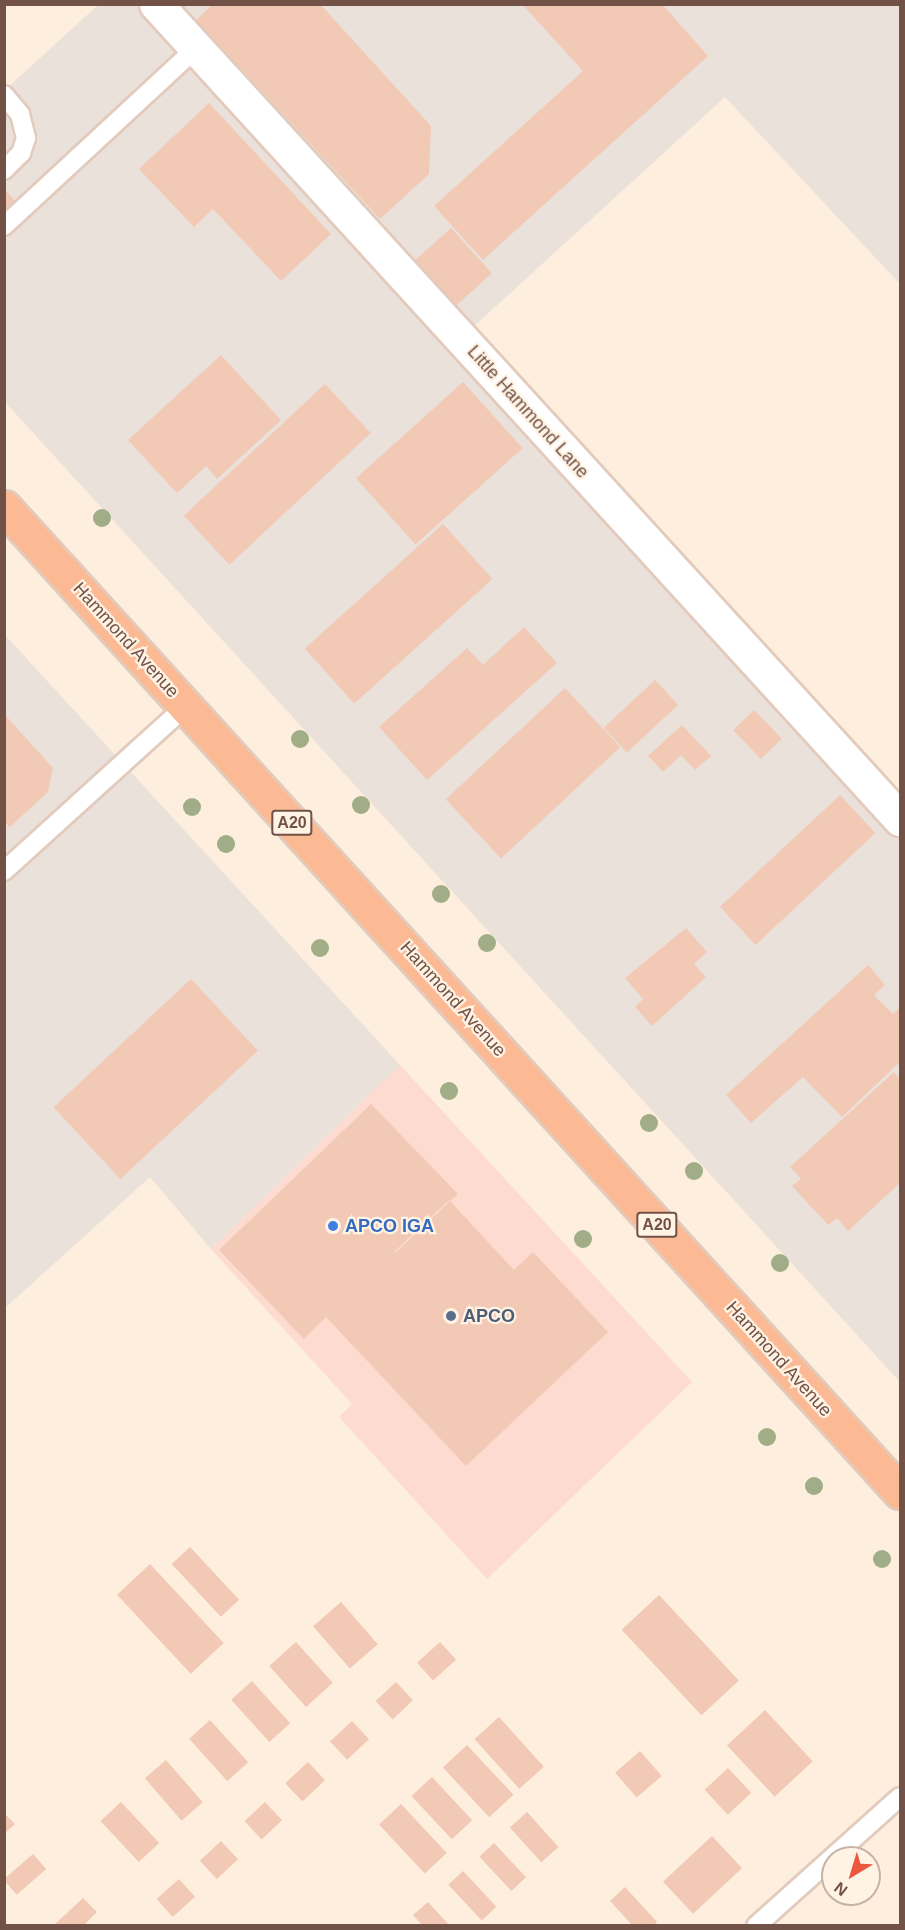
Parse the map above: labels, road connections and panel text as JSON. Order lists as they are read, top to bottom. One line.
{"streets":{"highway":["Hammond Avenue","A20"],"street":["Little Hammond Lane"]},"places":["APCO IGA","APCO"],"north":"bottom left"}
